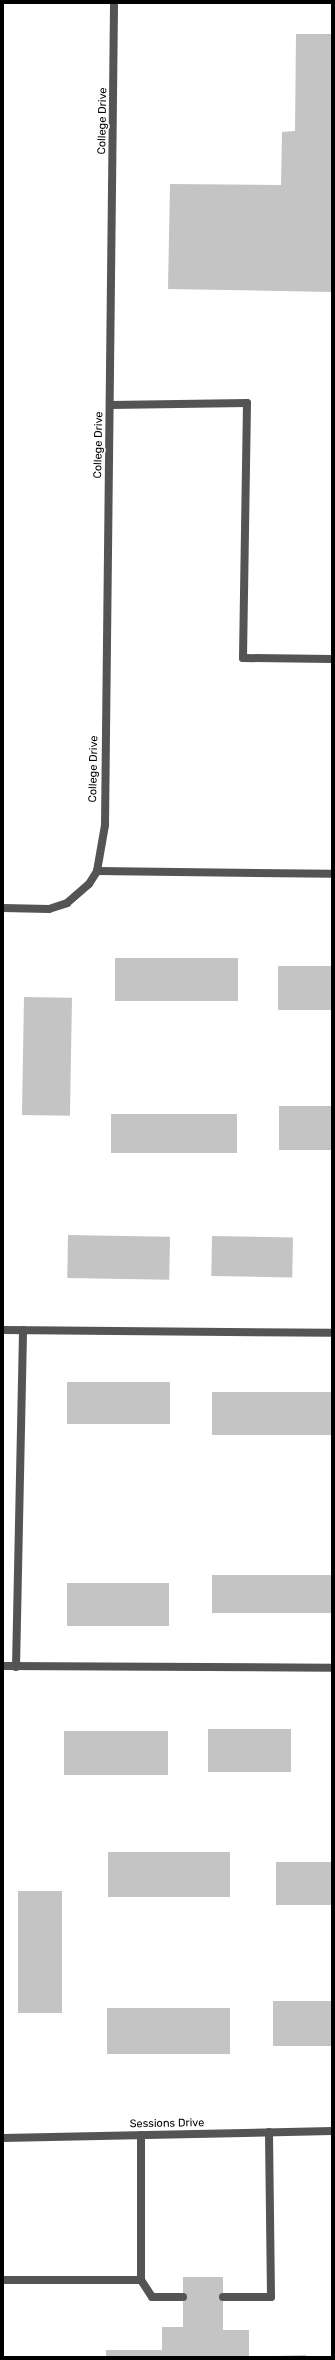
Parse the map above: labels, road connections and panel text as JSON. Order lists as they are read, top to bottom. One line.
{"streets":{"street":["College Drive","Sessions Drive"]}}
